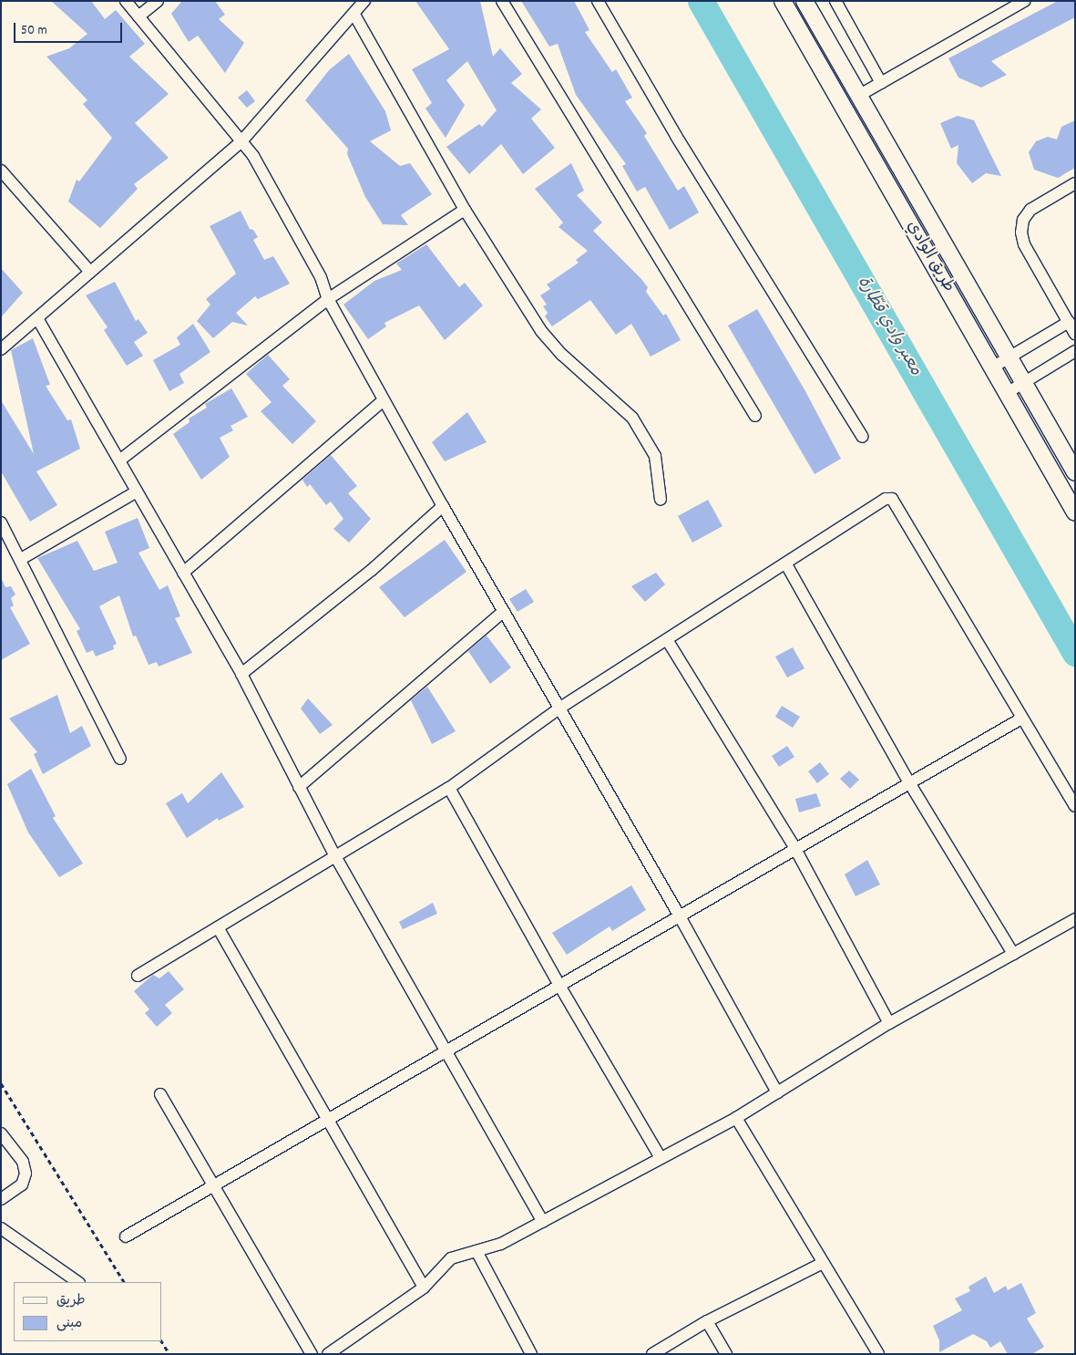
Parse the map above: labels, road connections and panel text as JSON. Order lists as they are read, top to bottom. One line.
{"streets":{"main road":["طريق الوادي"]},"water":["معبر وادي قطّارة"],"legend":["طريق","مبنى"],"scale_bar":"50 m"}
